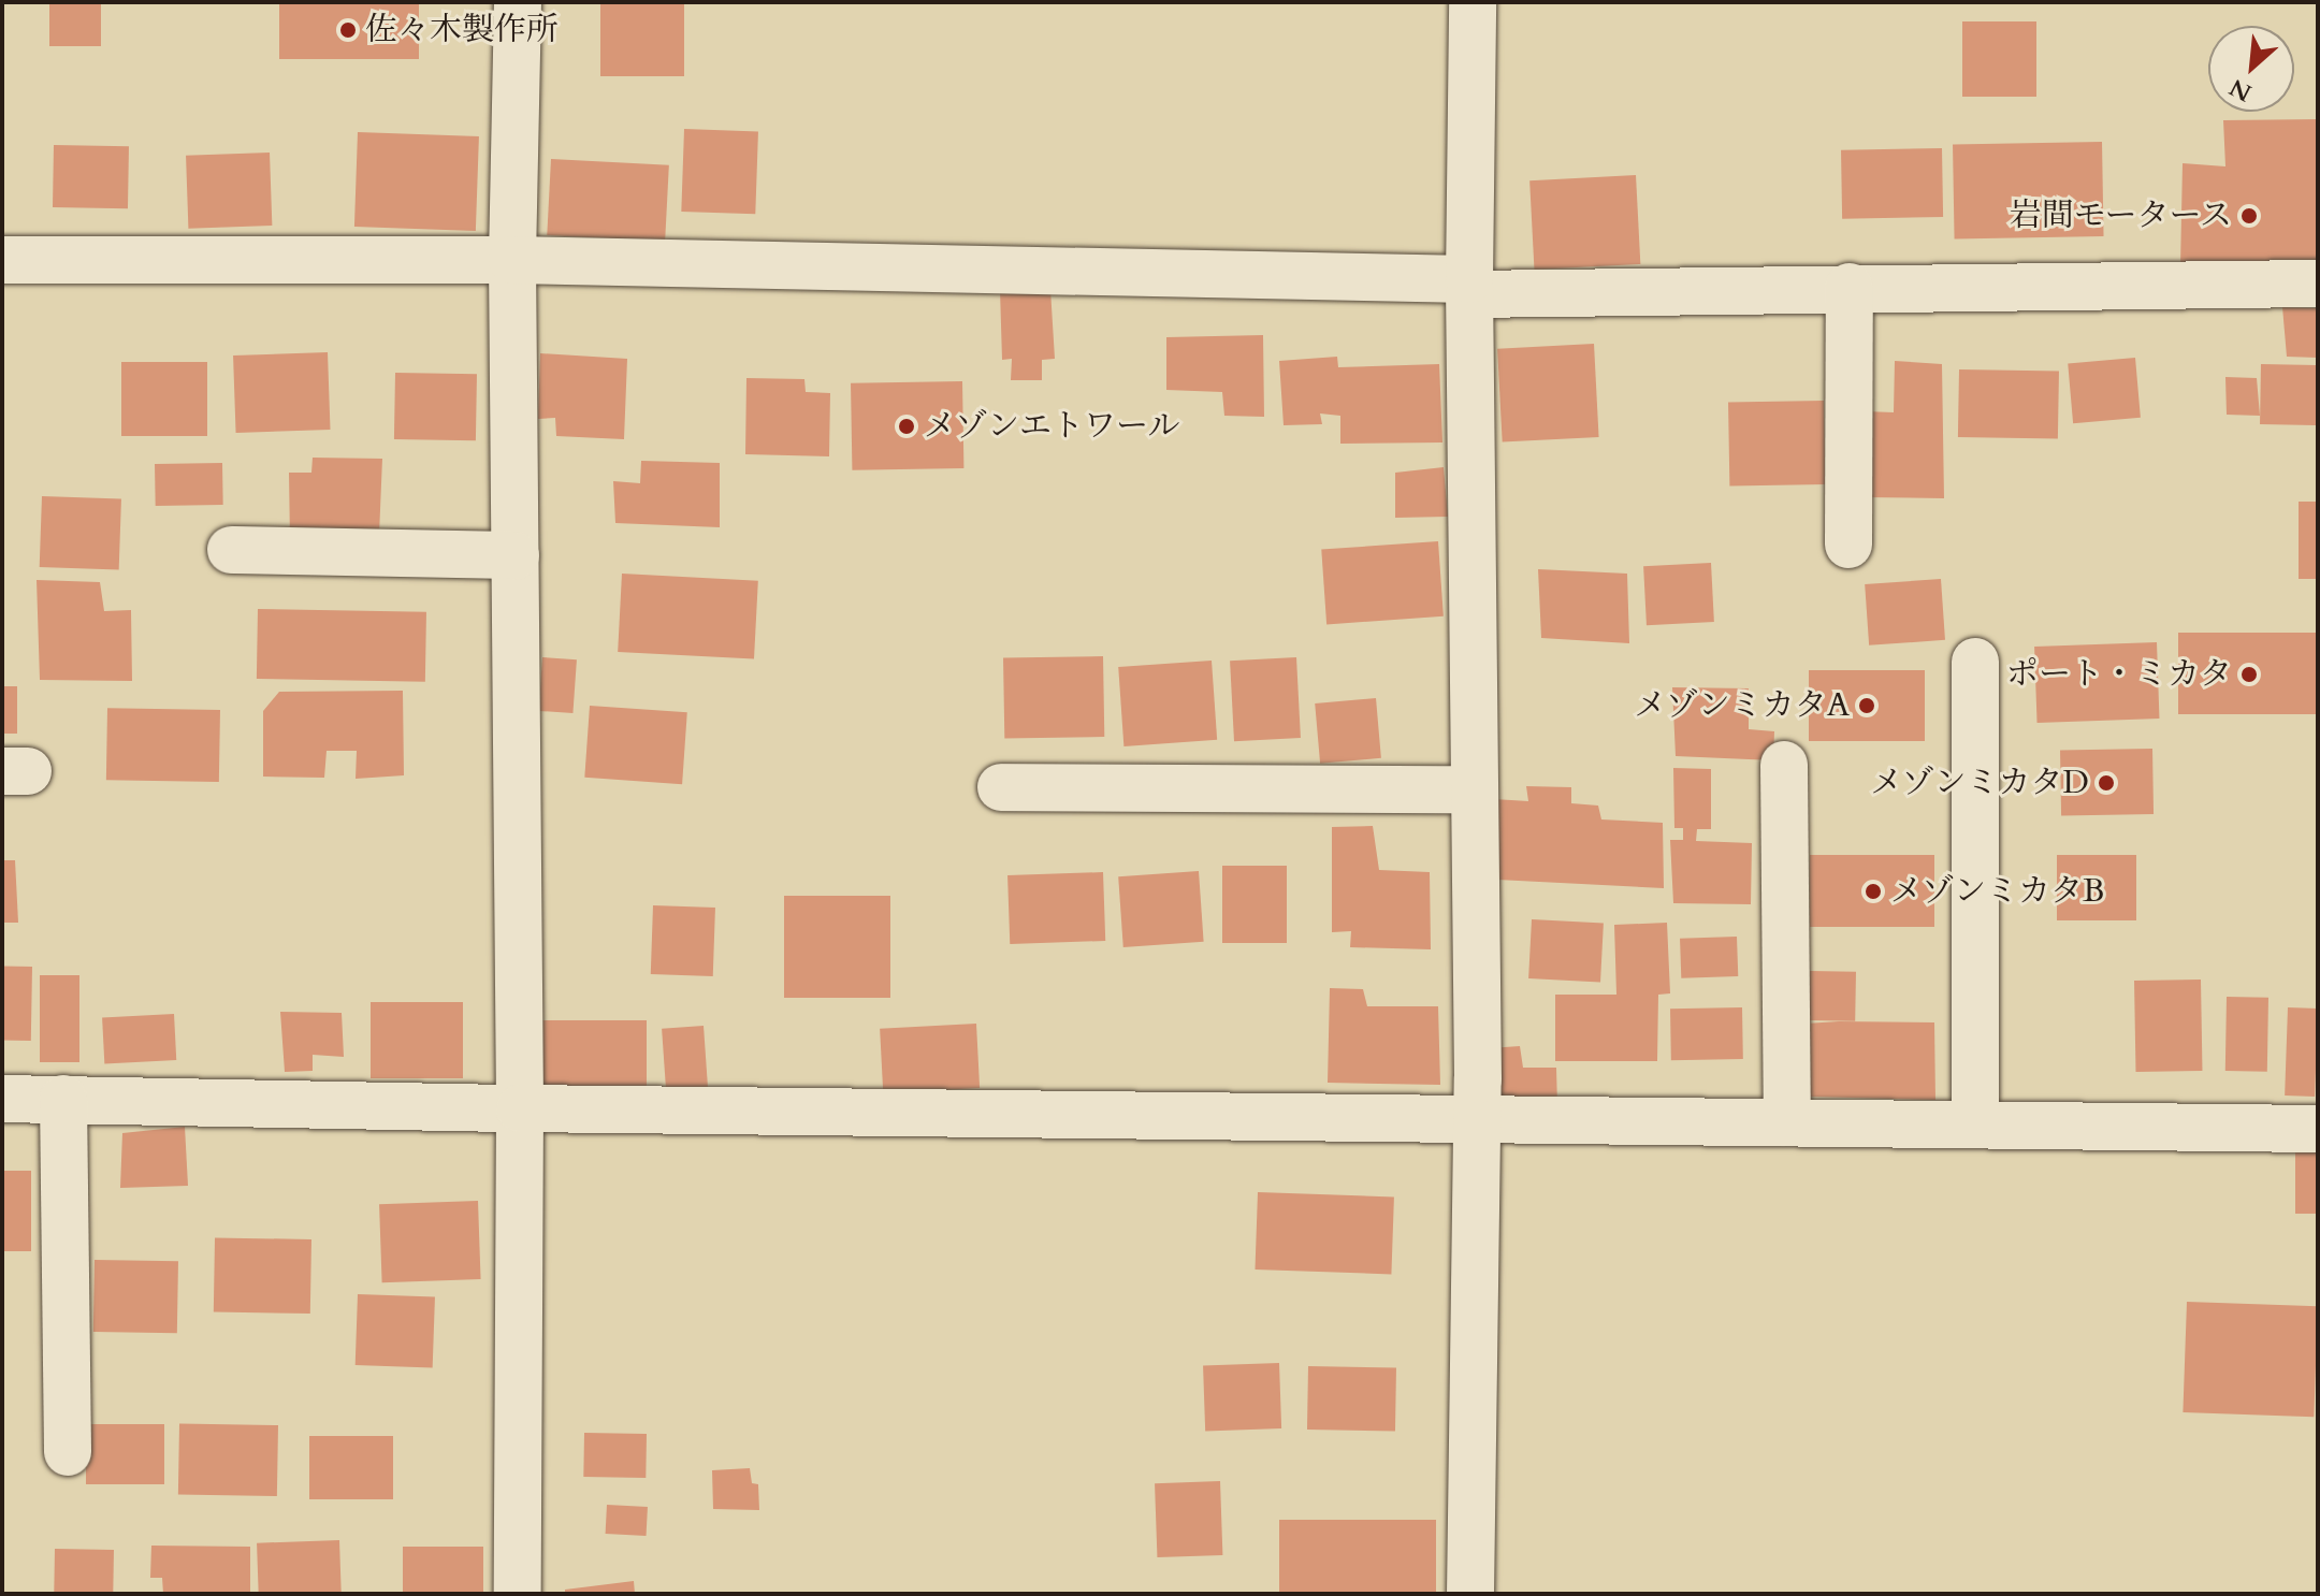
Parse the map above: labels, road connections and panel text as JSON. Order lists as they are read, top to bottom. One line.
{"places":["佐々木製作所","岩間モータース","メゾンエトワール","ポート・ミカタ","メゾンミカタA","メゾンミカタD","メゾンミカタB"],"north":"bottom left"}
